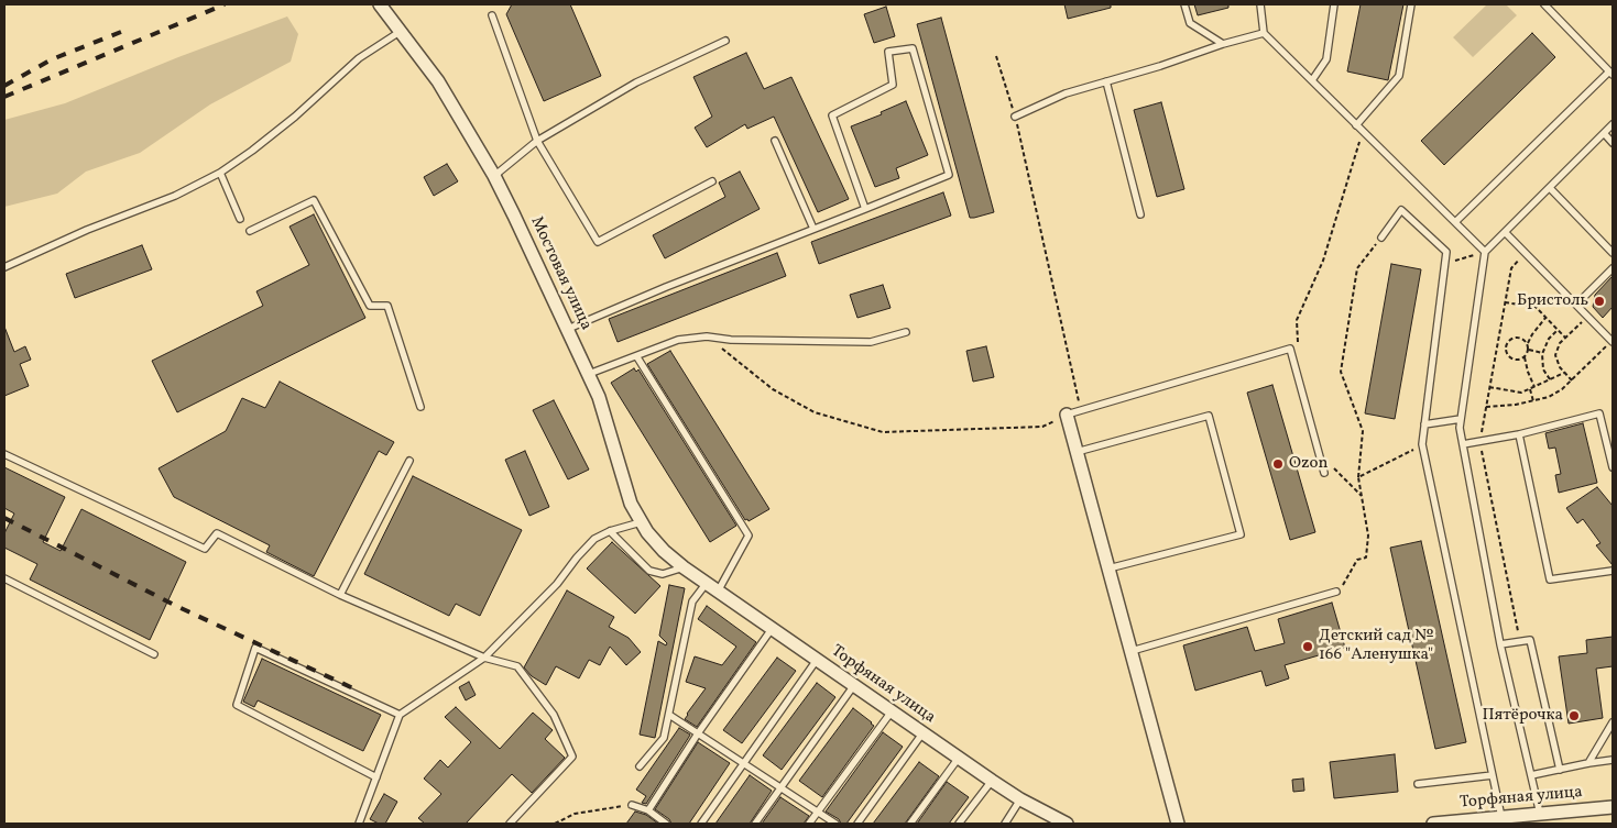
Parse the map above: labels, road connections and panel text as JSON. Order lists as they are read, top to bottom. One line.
{"streets":{"street":["Мостовая улица","Торфяная улица"]},"crossings":[["Мостовая улица","Торфяная улица"]],"places":["Бристоль","Ozon","Детский сад № 166 \"Аленушка\"","Пятёрочка"]}
